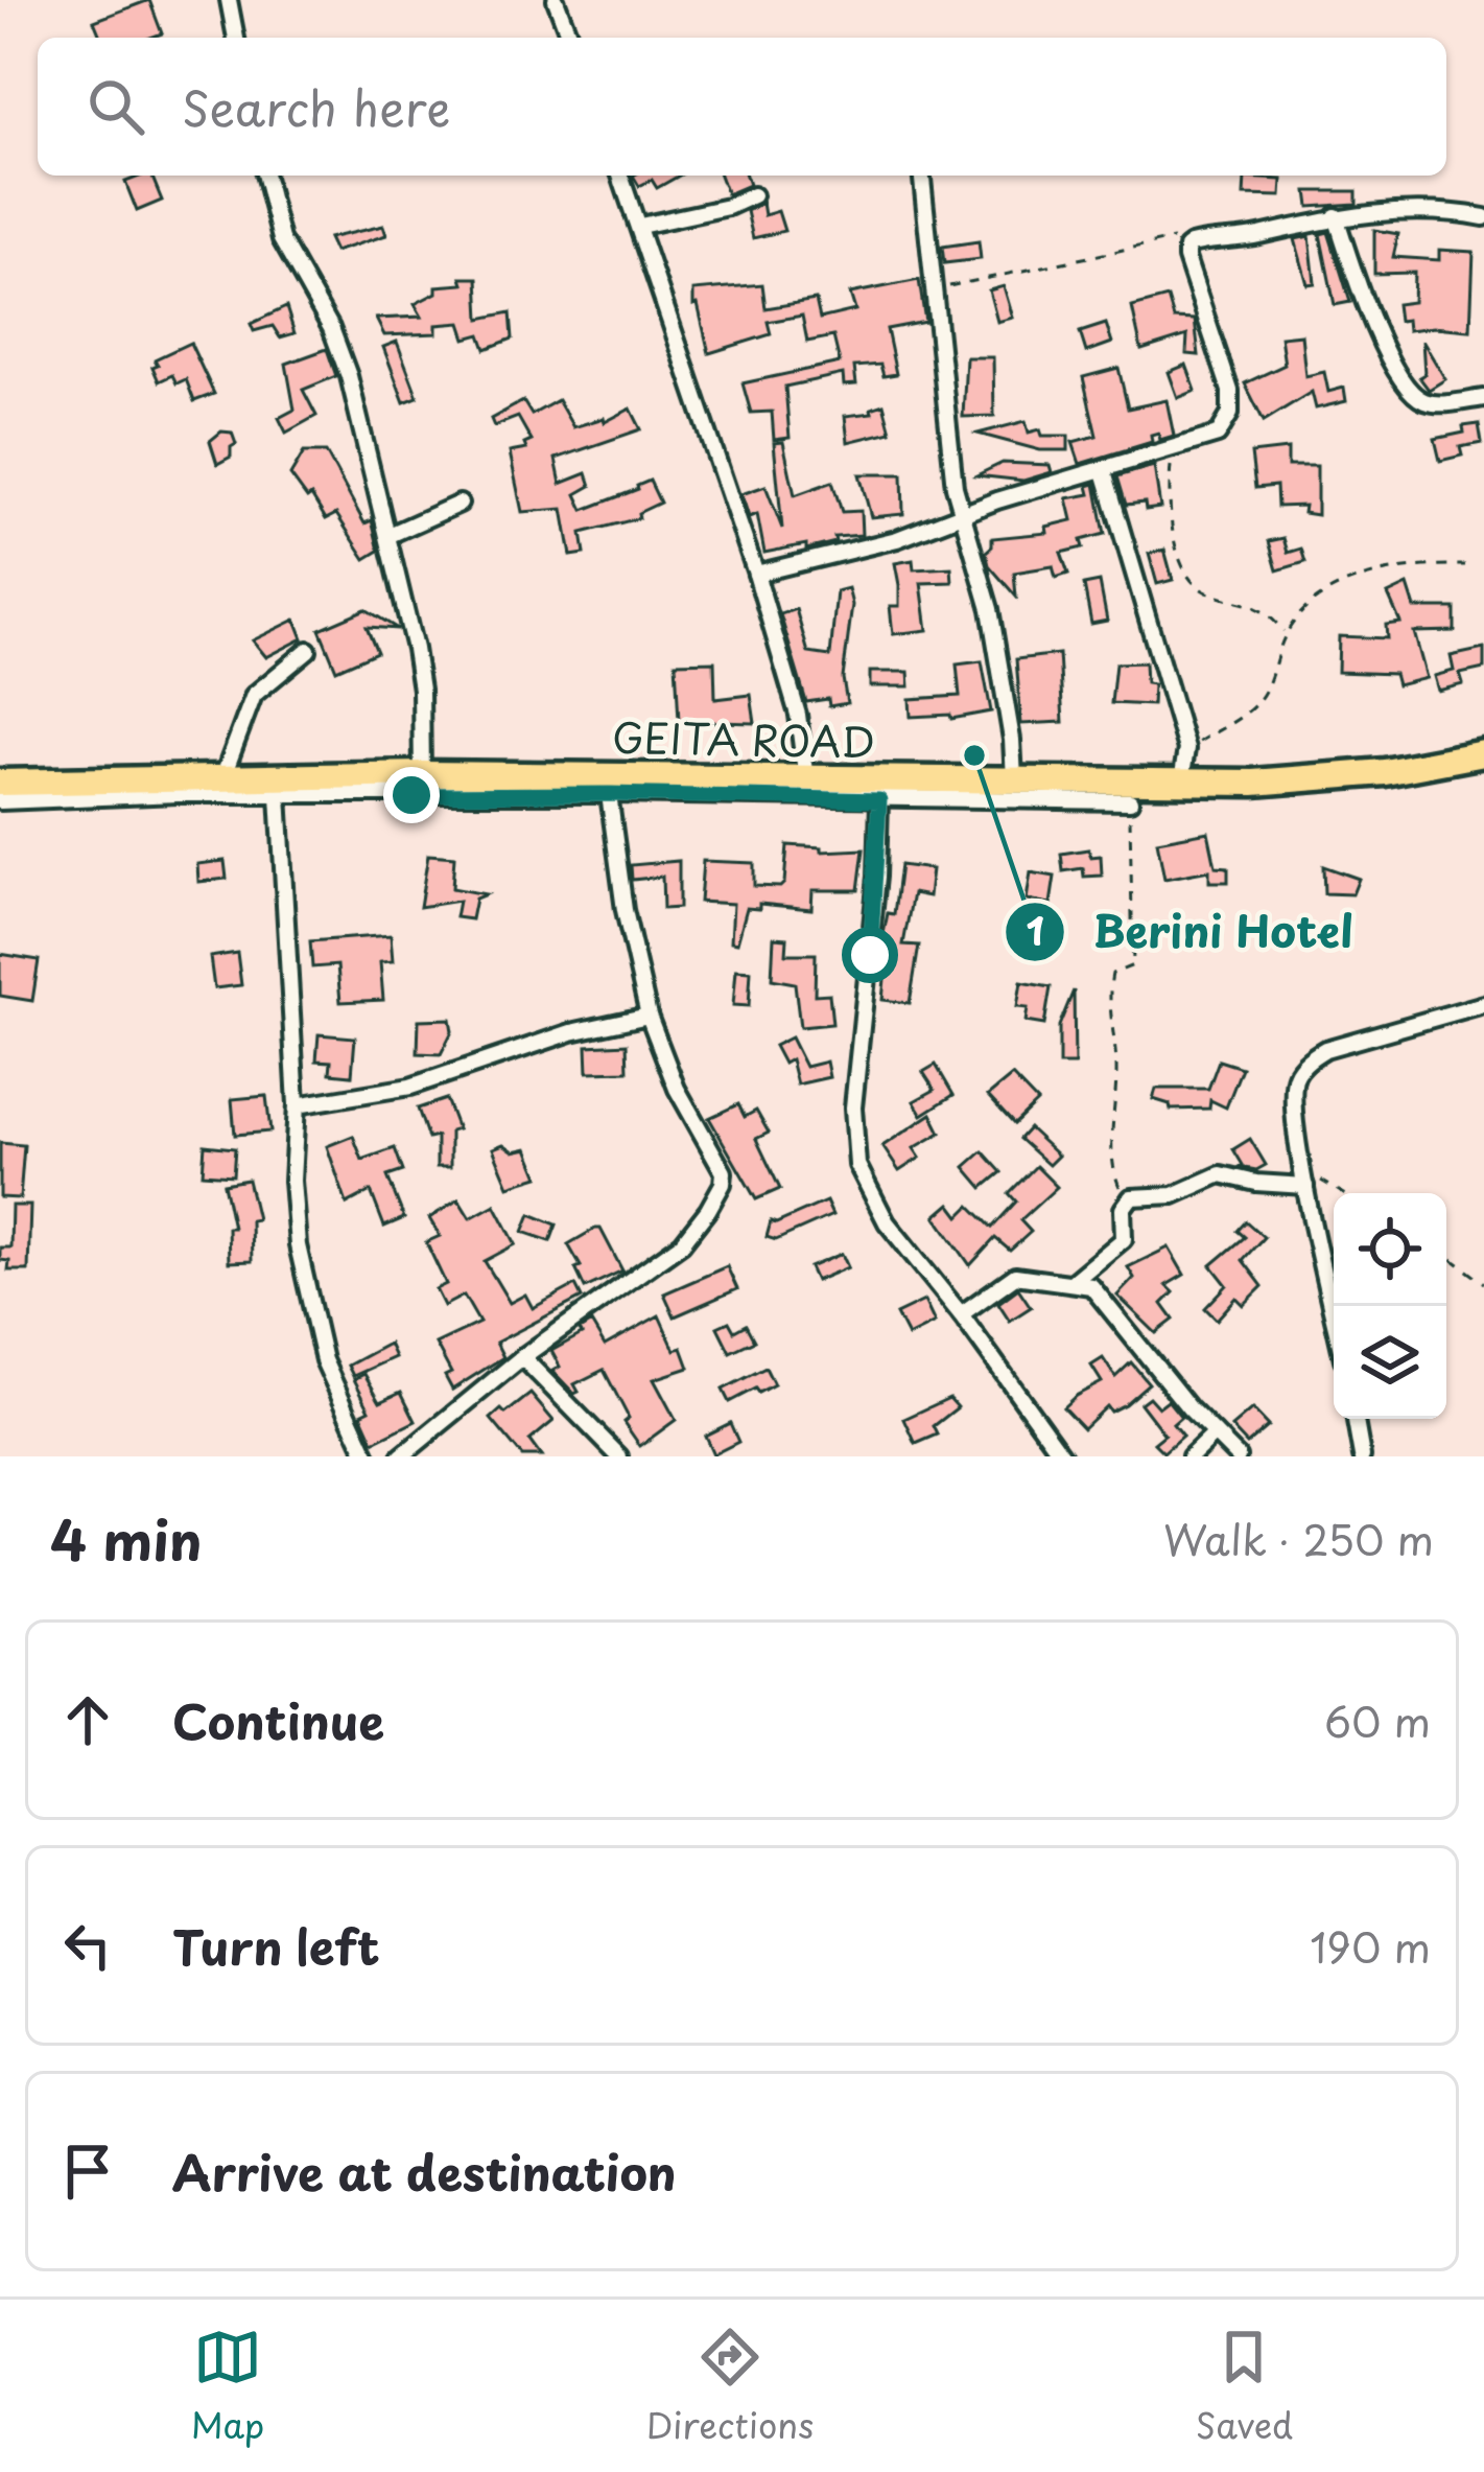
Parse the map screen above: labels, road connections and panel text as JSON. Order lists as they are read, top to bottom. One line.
{"streets":{"highway":["GEITA ROAD"]},"places":["Berini Hotel"],"page":{"search":"Search here","heading":["4 min","Walk · 250 m"],"list":[["Continue","60 m"],["Turn left","190 m"],"Arrive at destination"],"nav":["Map","Directions","Saved"]}}
